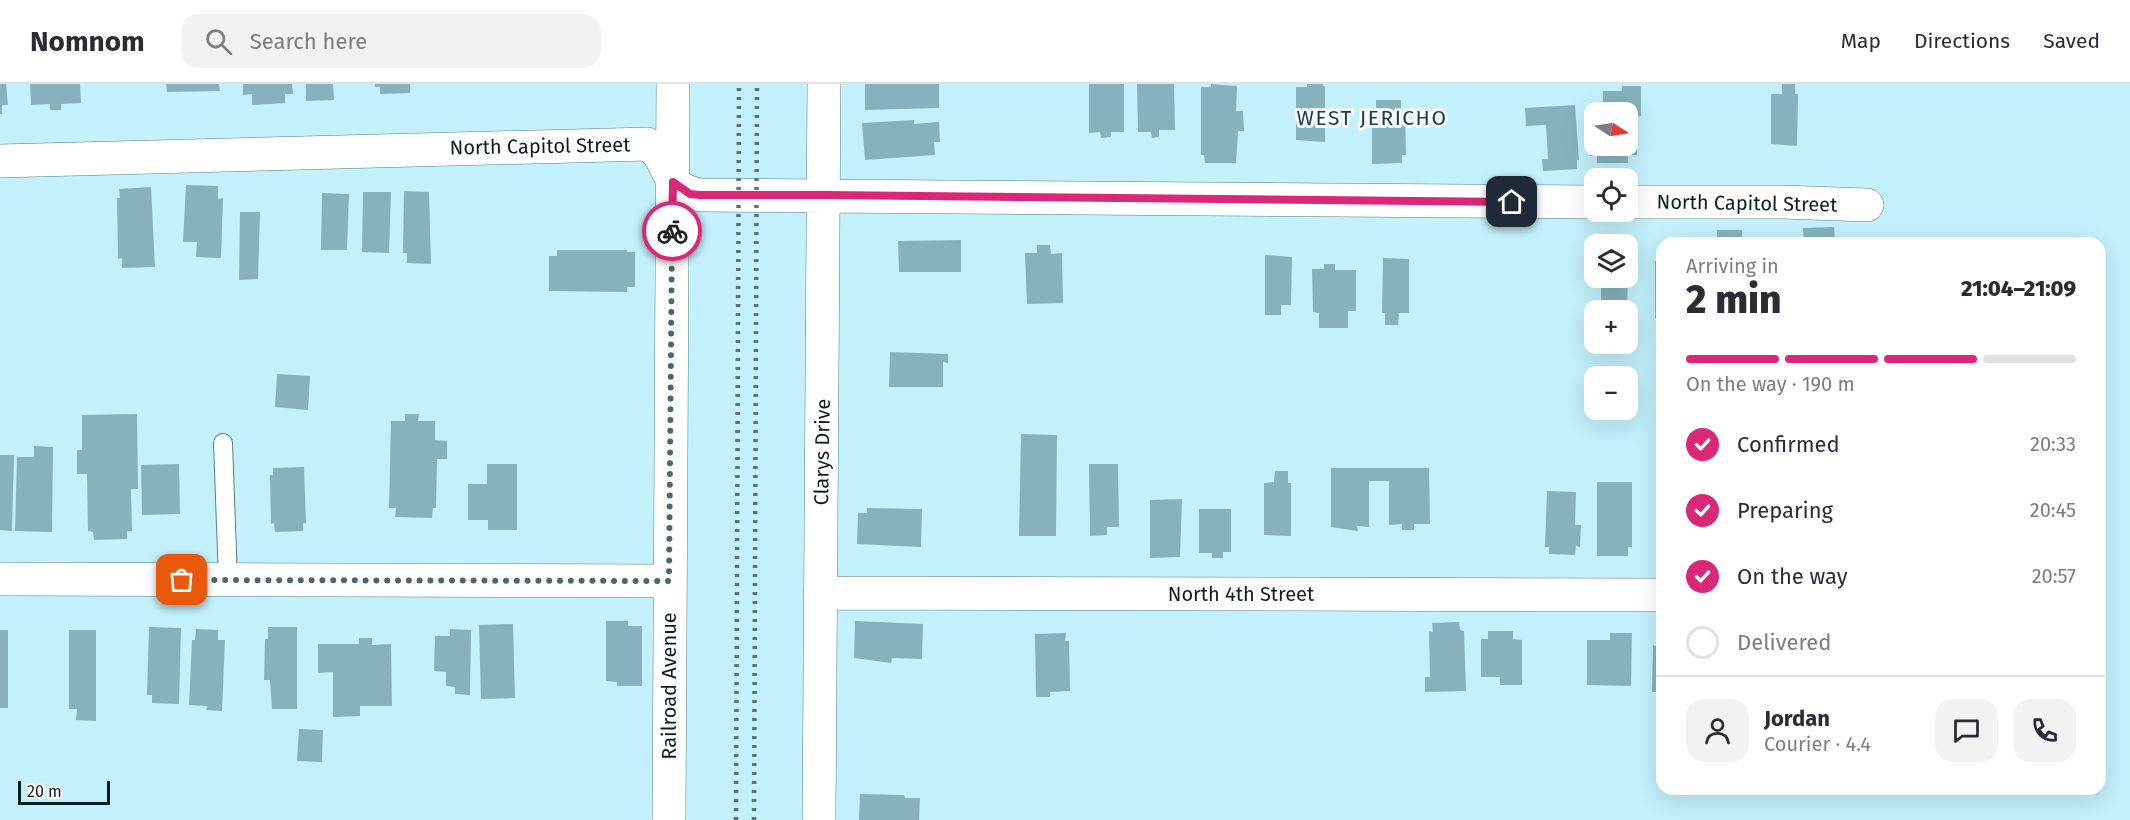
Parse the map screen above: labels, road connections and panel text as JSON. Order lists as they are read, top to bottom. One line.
{"streets":{"street":["North Capitol Street","Clarys Drive","North 4th Street","Railroad Avenue"]},"crossings":[["North Capitol Street","Railroad Avenue"],["Clarys Drive","North 4th Street"]],"districts":["WEST JERICHO"],"scale_bar":"20 m","north":"right","page":{"header":"Nomnom","search":"Search here","nav":["Map","Directions","Saved"],"map_buttons":["+","−"],"heading":["2 min","Arriving in","21:04–21:09"],"panel":["Jordan","Courier · 4.4"],"bar":"On the way · 190 m","list":[["Confirmed","20:33"],["Preparing","20:45"],["On the way","20:57"],"Delivered"],"scale":"20 m"}}
